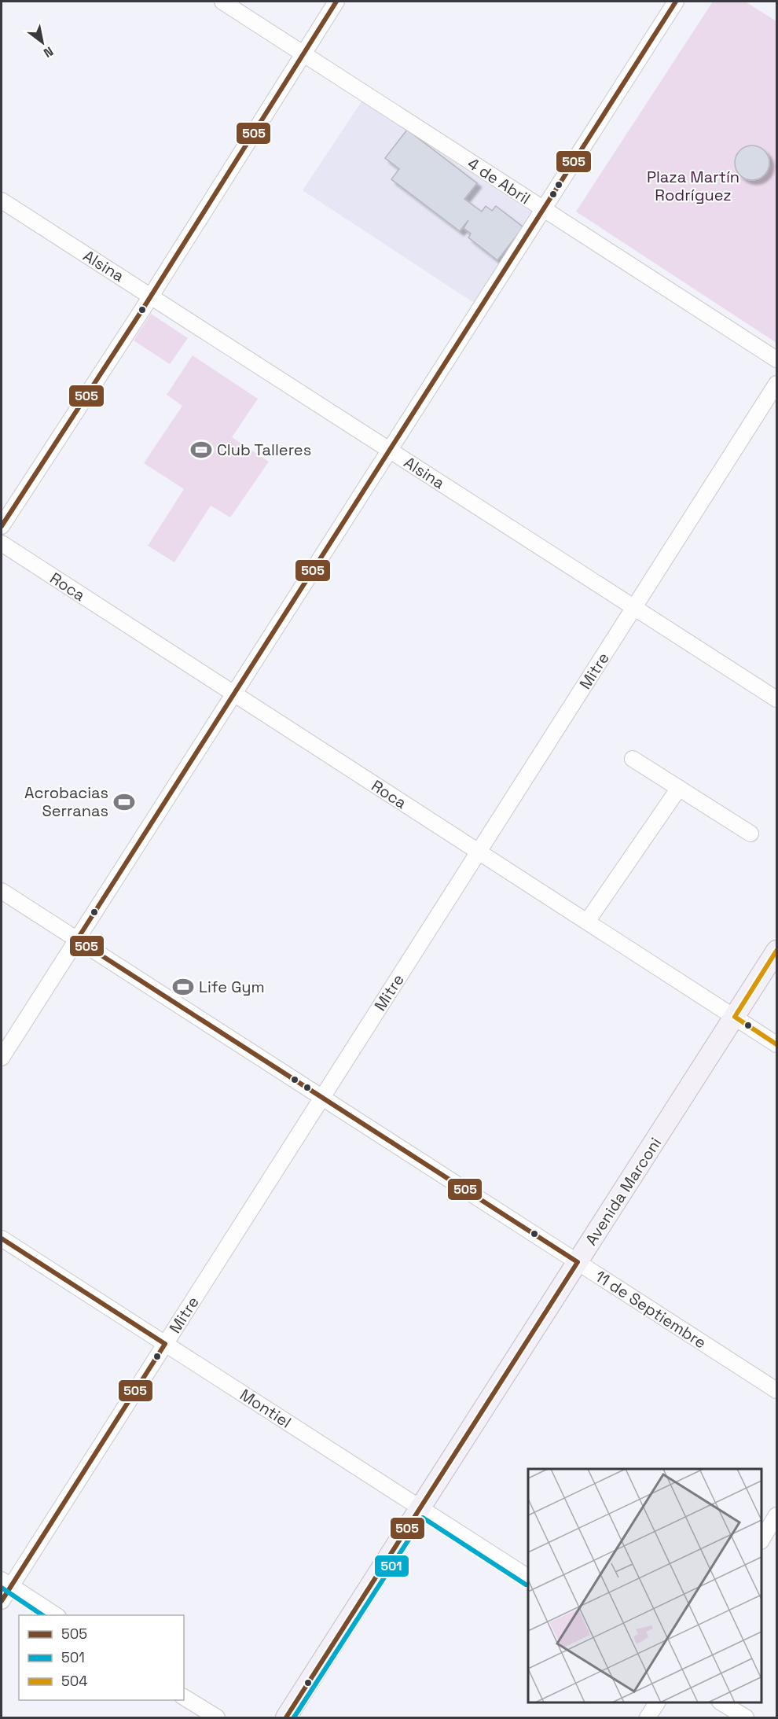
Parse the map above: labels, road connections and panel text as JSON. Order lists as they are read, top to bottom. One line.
{"streets":{"main road":["Avenida Marconi"],"street":["4 de Abril","Alsina","Roca","Mitre","11 de Septiembre","Montiel"]},"crossings":[["Alsina","Mitre"],["Roca","Mitre"],["Roca","Avenida Marconi"],["Mitre","11 de Septiembre"],["Mitre","Montiel"],["Avenida Marconi","11 de Septiembre"],["Avenida Marconi","Montiel"]],"parks":["Plaza Martín Rodríguez"],"places":{"sports":["Club Talleres","Acrobacias Serranas","Life Gym"]},"lines":["transit line 505","transit line 504","transit line 501"],"legend":["505","501","504"],"north":"bottom right"}
